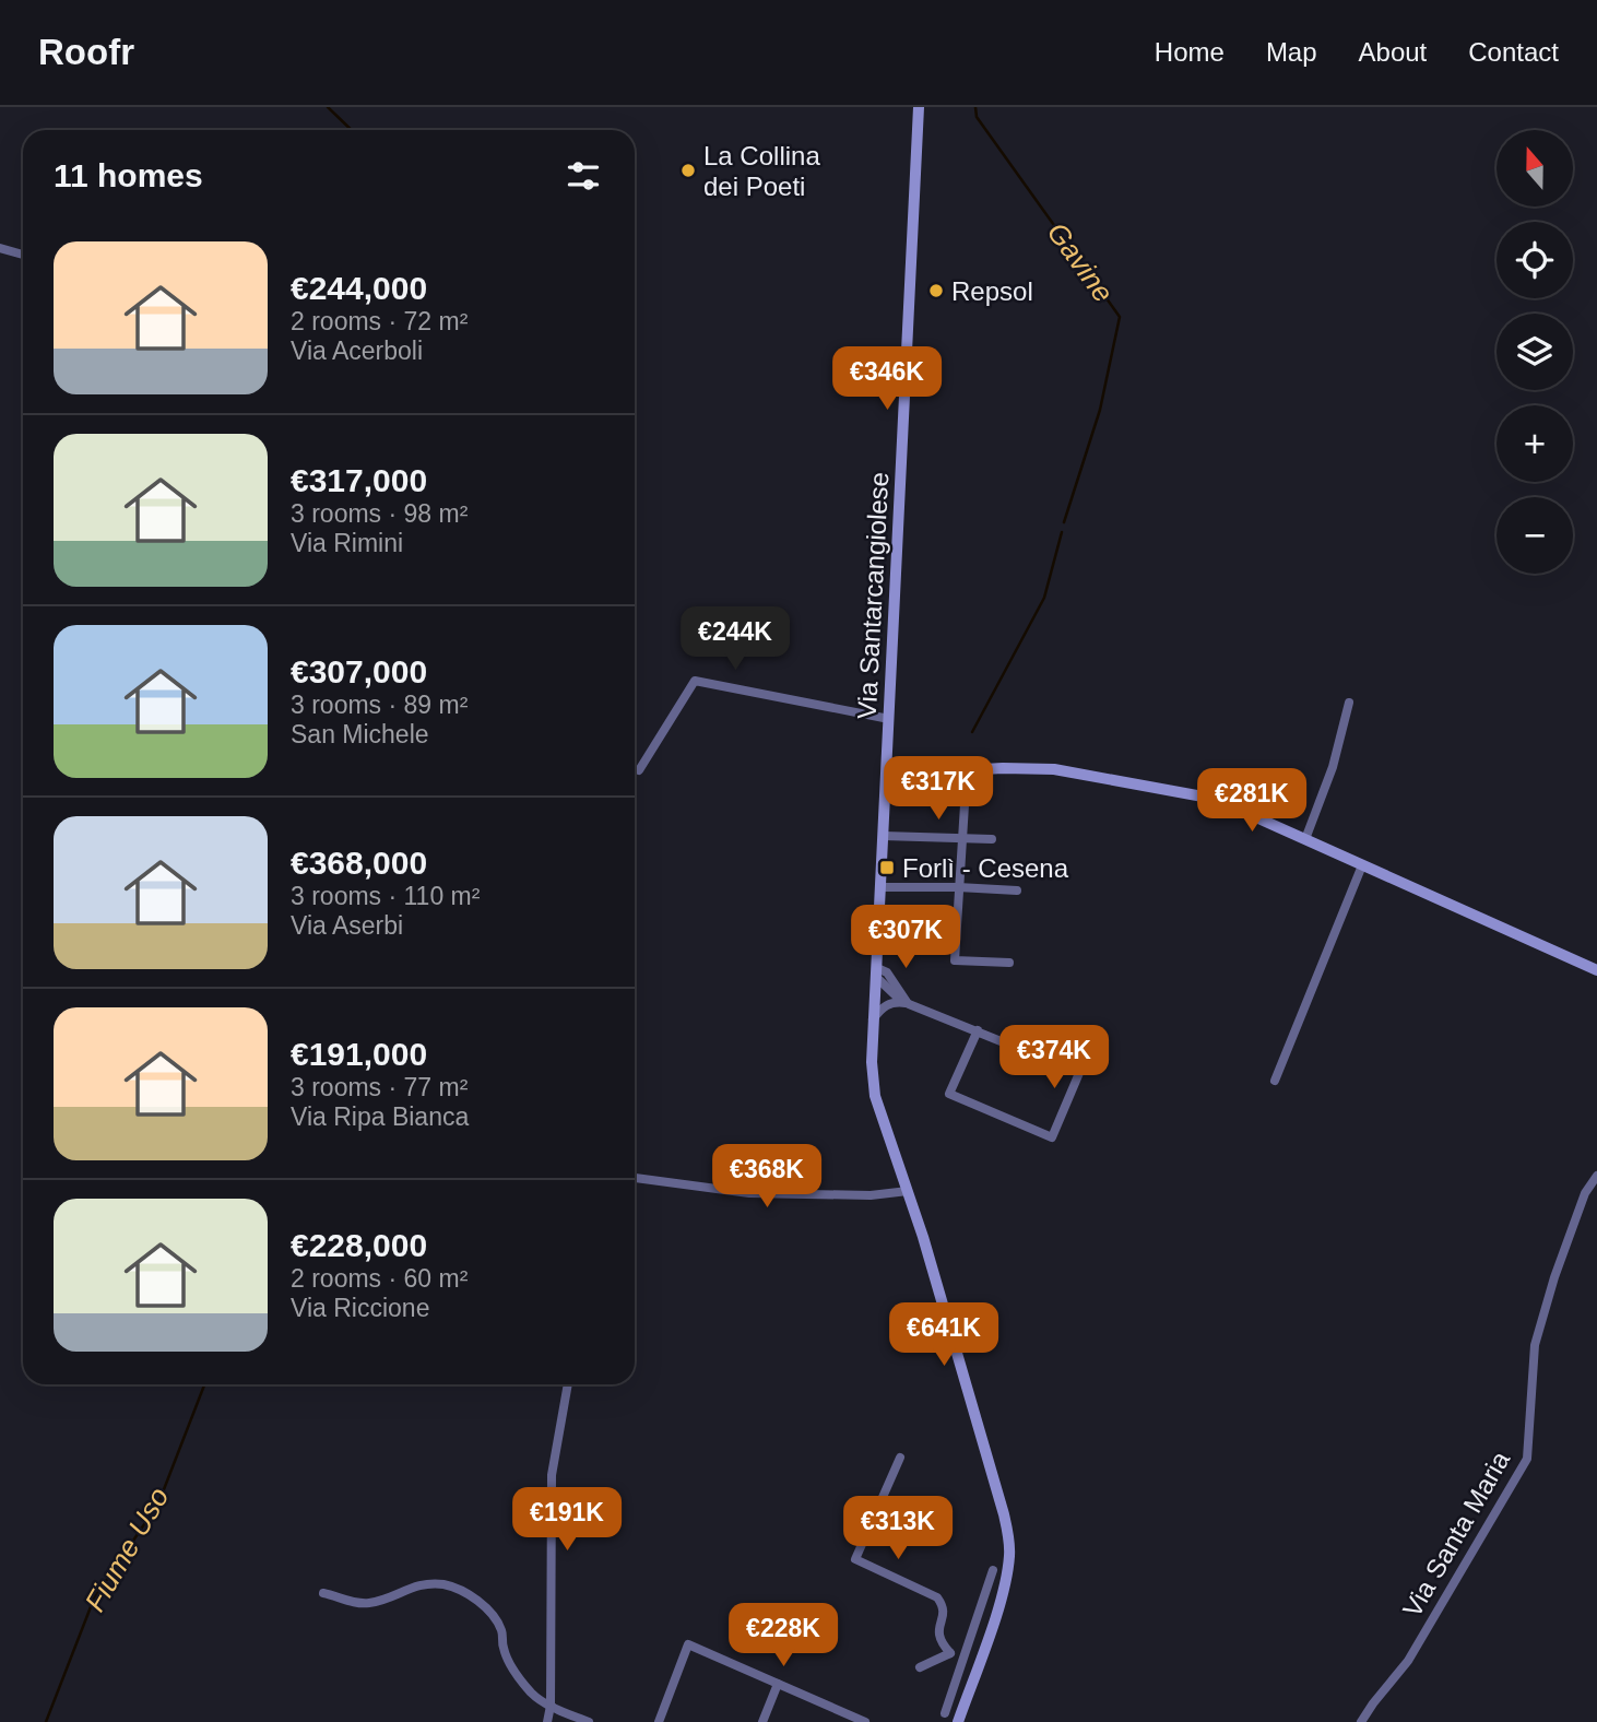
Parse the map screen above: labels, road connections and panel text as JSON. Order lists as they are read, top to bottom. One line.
{"streets":{"main road":["Via Santarcangiolese"],"street":["Via Santa Maria"]},"water":["Gavine","Fiume Uso"],"places":{"other":["La Collina dei Poeti","Repsol"],"transit":["Forlì - Cesena"]},"north":"top","page":{"header":"Roofr","nav":["Home","Map","About","Contact"],"map_buttons":["+","−"],"heading":"11 homes","list":[{"name":"€244,000","note":"2 rooms · 72 m² · Via Acerboli"},{"name":"€317,000","note":"3 rooms · 98 m² · Via Rimini"},{"name":"€307,000","note":"3 rooms · 89 m² · San Michele"},{"name":"€368,000","note":"3 rooms · 110 m² · Via Aserbi"},{"name":"€191,000","note":"3 rooms · 77 m² · Via Ripa Bianca"},{"name":"€228,000","note":"2 rooms · 60 m² · Via Riccione"}],"price":["€346K","€244K","€317K","€281K","€307K","€374K","€368K","€641K","€191K","€313K","€228K"]}}
